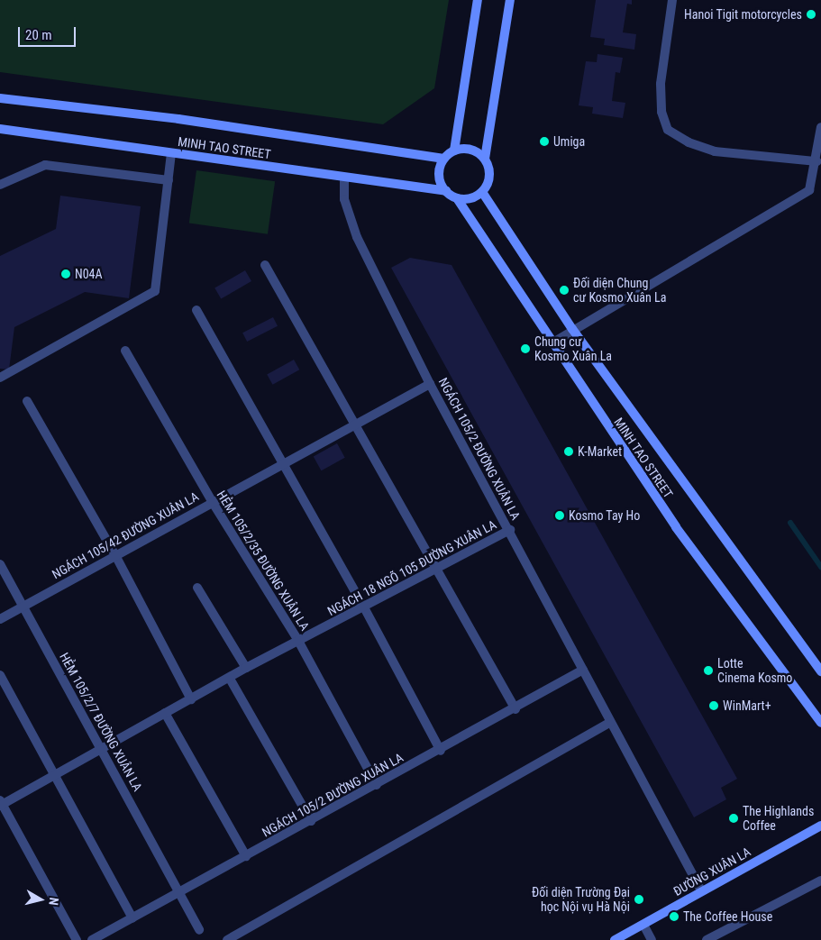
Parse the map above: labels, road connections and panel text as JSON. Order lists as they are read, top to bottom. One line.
{"streets":{"street":["MINH TAO STREET","NGÁCH 105/2 ĐƯỜNG XUÂN LA","NGÁCH 105/42 ĐƯỜNG XUÂN LA","HẺM 105/2/35 ĐƯỜNG XUÂN LA","NGÁCH 18 NGÕ 105 ĐƯỜNG XUÂN LA","HẺM 105/2/7 ĐƯỜNG XUÂN LA","ĐƯỜNG XUÂN LA"]},"crossings":[["MINH TAO STREET","NGÁCH 105/2 ĐƯỜNG XUÂN LA"],["NGÁCH 105/2 ĐƯỜNG XUÂN LA","NGÁCH 105/42 ĐƯỜNG XUÂN LA"],["NGÁCH 105/2 ĐƯỜNG XUÂN LA","HẺM 105/2/35 ĐƯỜNG XUÂN LA"],["NGÁCH 105/2 ĐƯỜNG XUÂN LA","NGÁCH 18 NGÕ 105 ĐƯỜNG XUÂN LA"],["NGÁCH 105/2 ĐƯỜNG XUÂN LA","HẺM 105/2/7 ĐƯỜNG XUÂN LA"],["NGÁCH 105/2 ĐƯỜNG XUÂN LA","ĐƯỜNG XUÂN LA"],["NGÁCH 105/42 ĐƯỜNG XUÂN LA","HẺM 105/2/35 ĐƯỜNG XUÂN LA"],["NGÁCH 105/42 ĐƯỜNG XUÂN LA","HẺM 105/2/7 ĐƯỜNG XUÂN LA"],["HẺM 105/2/35 ĐƯỜNG XUÂN LA","NGÁCH 18 NGÕ 105 ĐƯỜNG XUÂN LA"],["NGÁCH 18 NGÕ 105 ĐƯỜNG XUÂN LA","HẺM 105/2/7 ĐƯỜNG XUÂN LA"]],"places":["Hanoi Tigit motorcycles","Umiga","N04A","Đối diện Chung cư Kosmo Xuân La","Chung cư Kosmo Xuân La","K-Market","Kosmo Tay Ho","Lotte Cinema Kosmo","WinMart+","The Highlands Coffee","Đối diện Trường Đại học Nội vụ Hà Nội","The Coffee House"],"scale_bar":"20 m","north":"right"}
